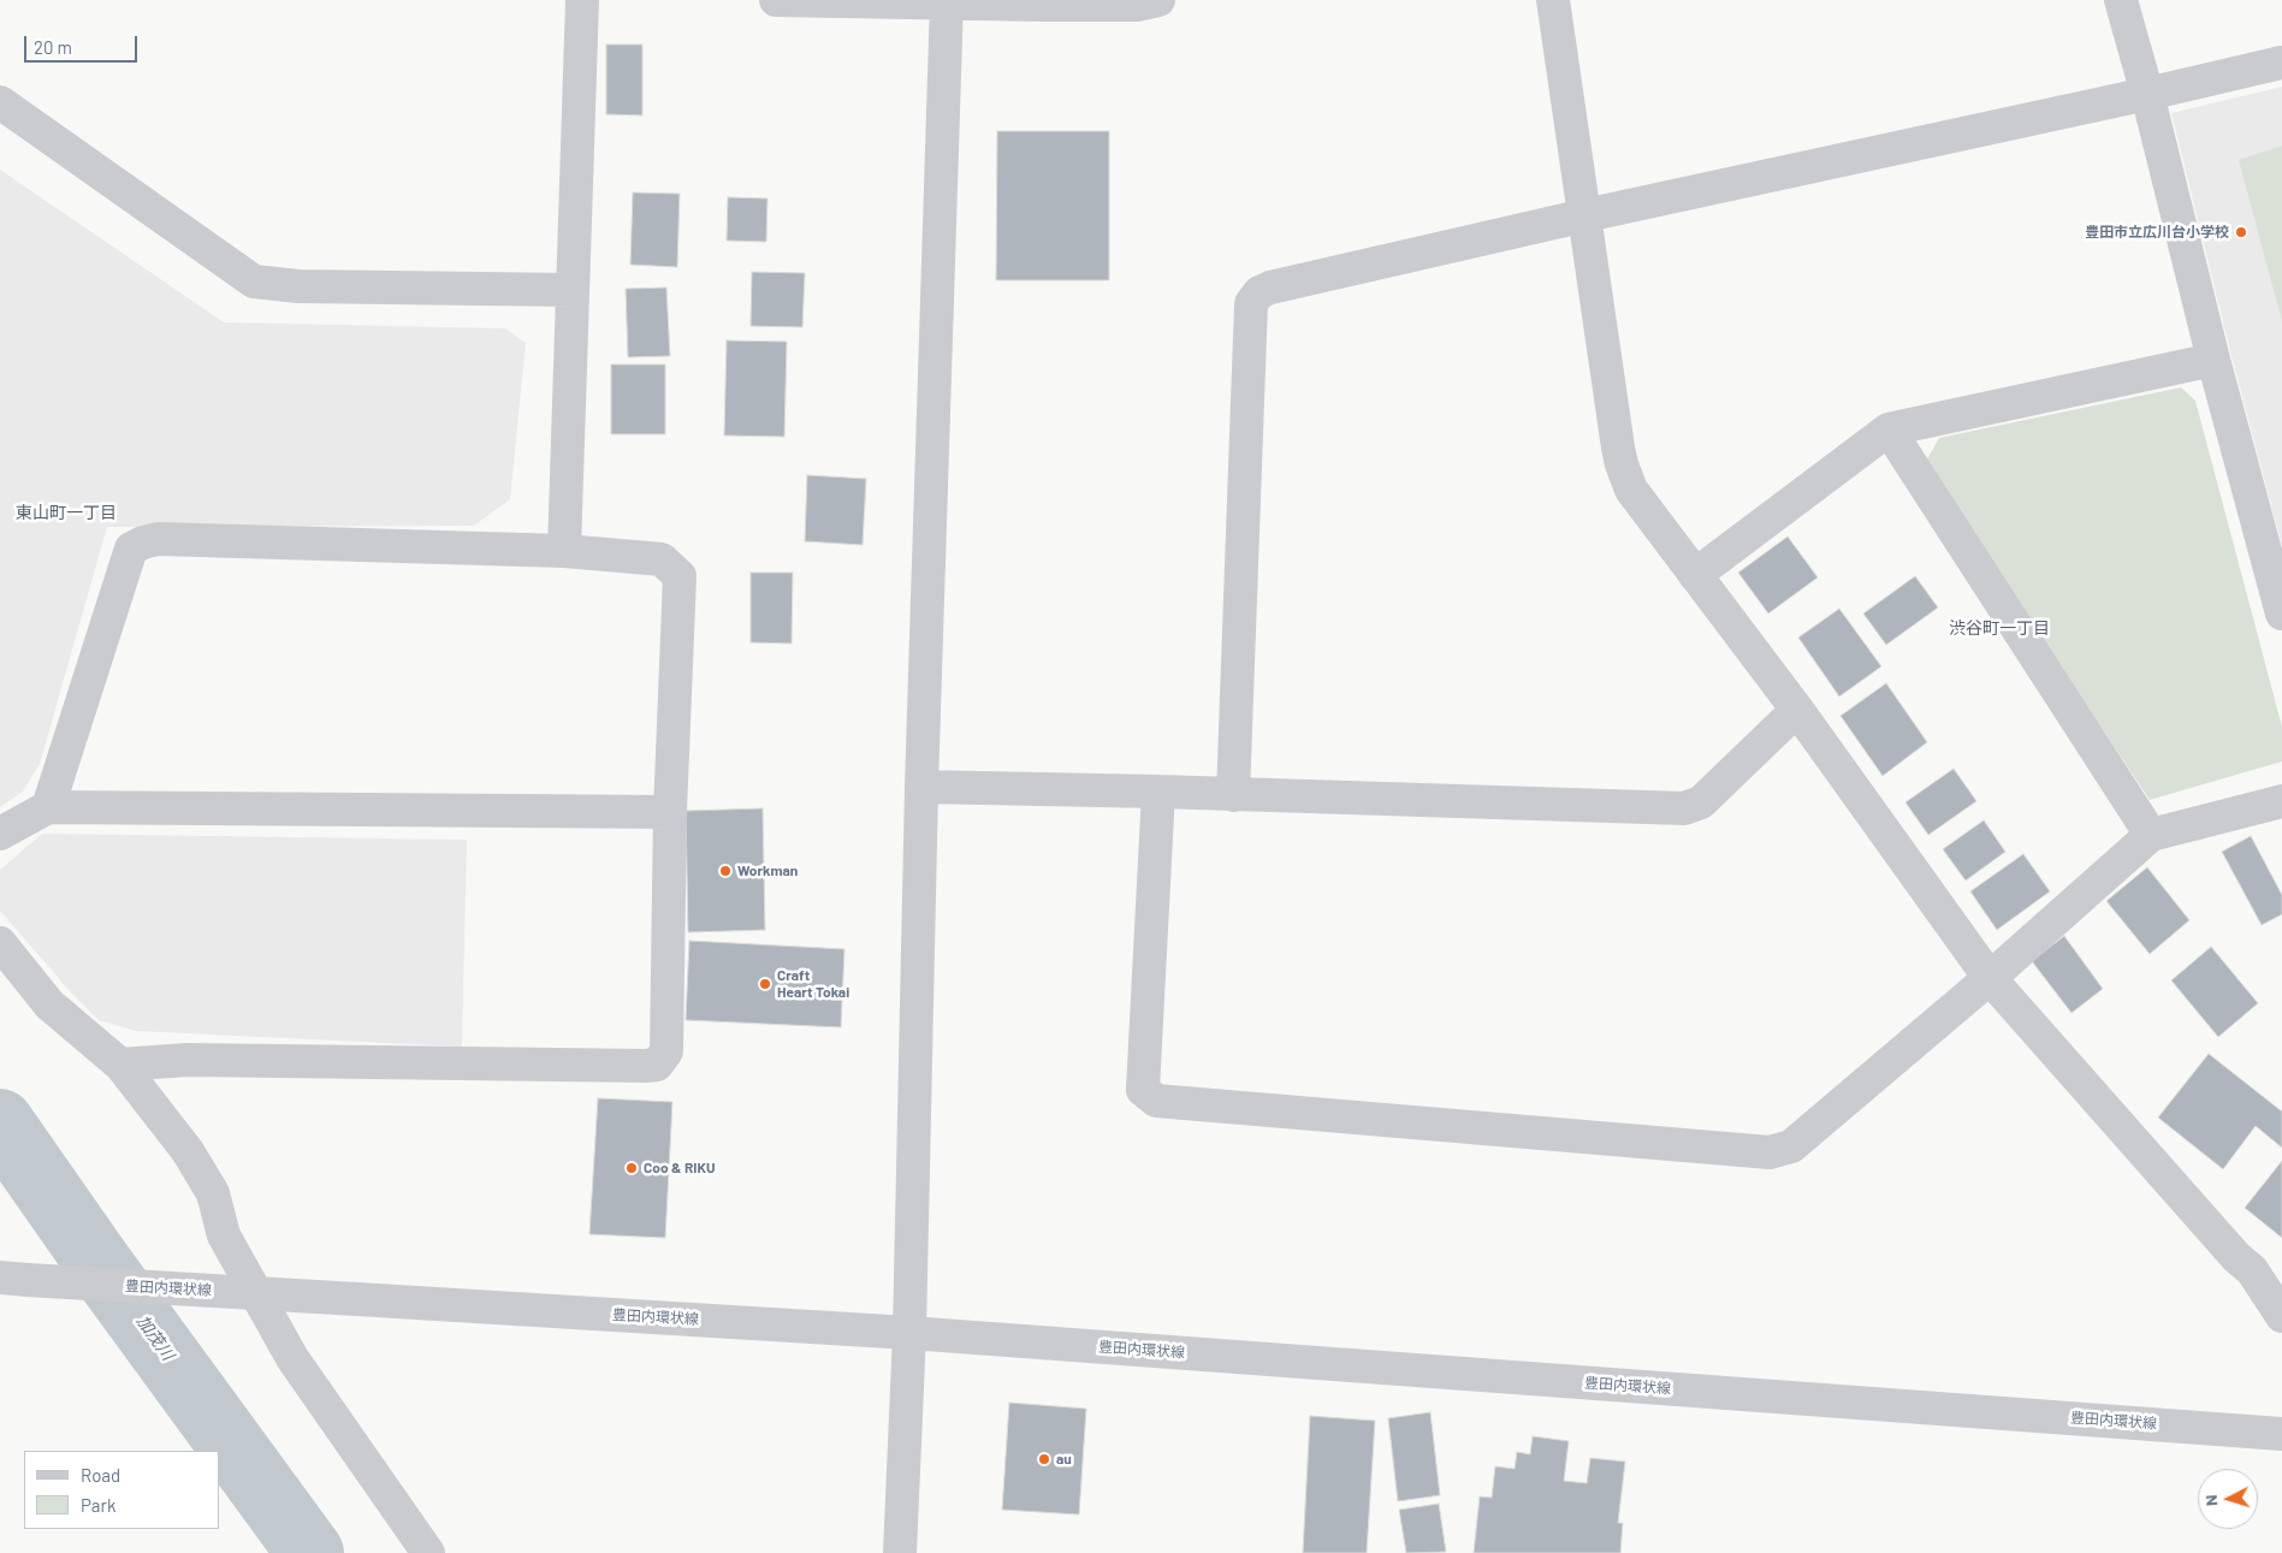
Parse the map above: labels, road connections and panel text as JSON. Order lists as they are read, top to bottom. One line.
{"streets":{"street":["豊田内環状線"]},"districts":["東山町一丁目","渋谷町一丁目"],"water":["加茂川"],"places":["豊田市立広川台小学校","Workman","Craft Heart Tokai","Coo & RIKU","au"],"legend":["Road","Park"],"scale_bar":"20 m","north":"left"}
